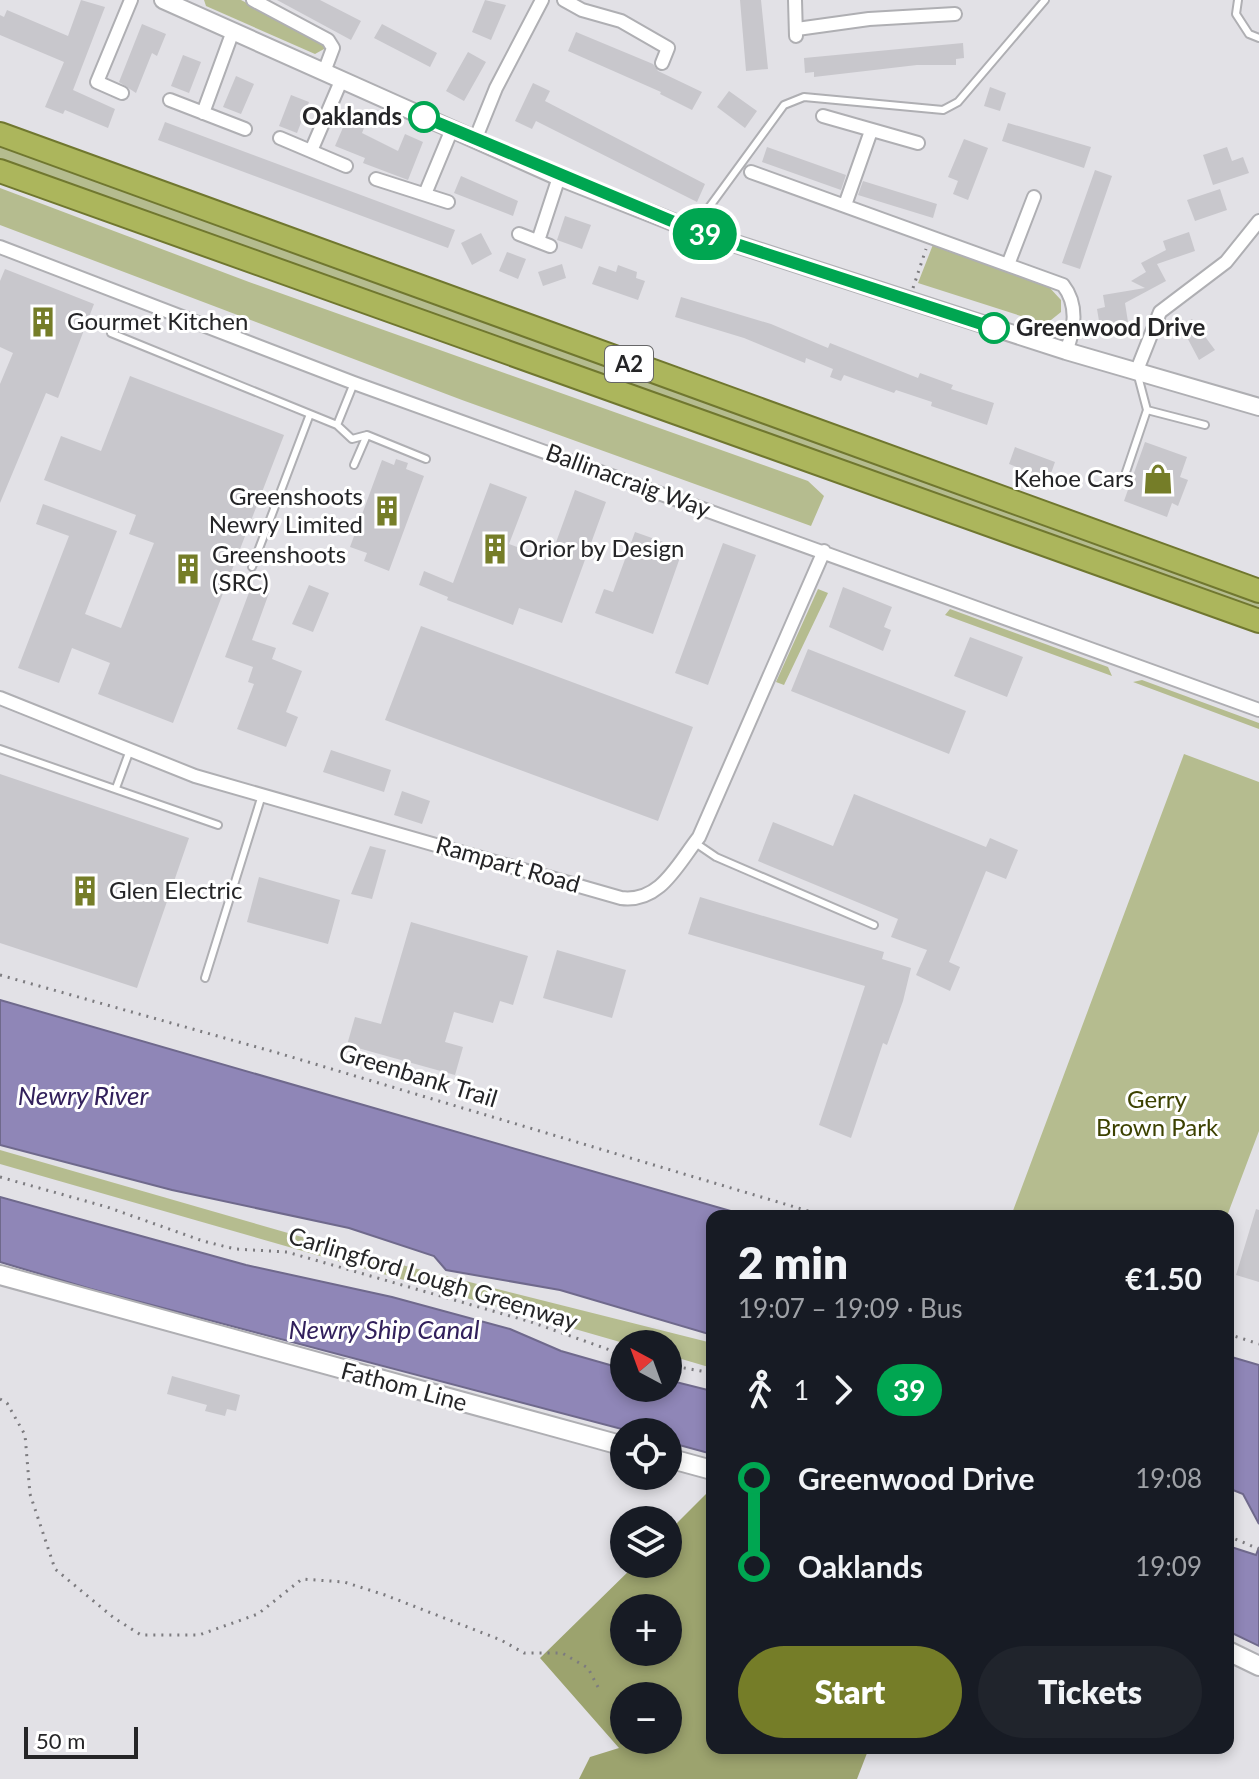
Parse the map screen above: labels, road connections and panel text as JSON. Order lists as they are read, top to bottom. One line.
{"streets":{"highway":["A2"],"main road":["Fathom Line"],"street":["Ballinacraig Way","Rampart Road"],"path":["Greenbank Trail","Carlingford Lough Greenway"]},"crossings":[["Ballinacraig Way","Rampart Road"]],"water":["Newry River","Newry Ship Canal"],"parks":["Gerry Brown Park"],"places":{"other":["Oaklands","Greenwood Drive"],"building":["Gourmet Kitchen","Greenshoots Newry Limited","Orior by Design","Greenshoots (SRC)","Glen Electric"],"shop":["Kehoe Cars"]},"lines":["bus line 39"],"scale_bar":"50 m","north":"top left","page":{"on_map":"39","heading":["2 min","19:07 – 19:09 · Bus","€1.50"],"map_buttons":["+","−"],"legs":["1","39"],"list":[{"name":"Greenwood Drive","value":"19:08"},{"name":"Oaklands","value":"19:09"}],"buttons":["Start","Tickets"],"scale":"50 m"}}
